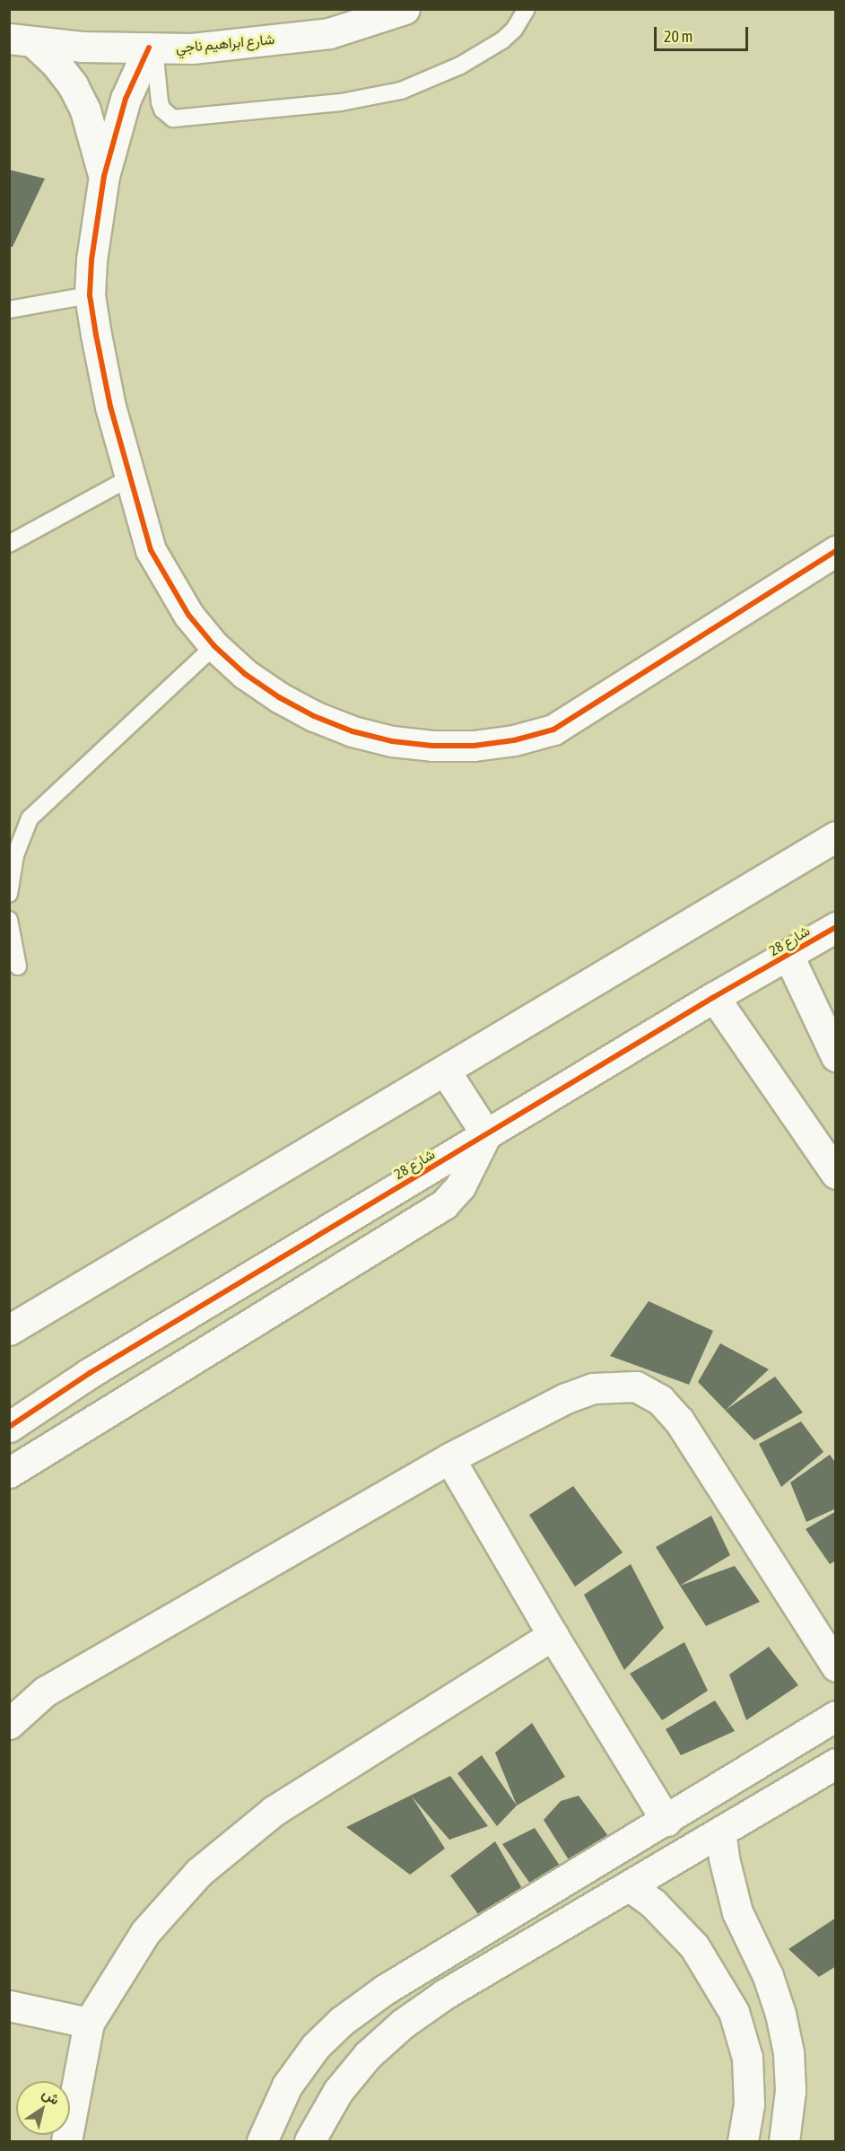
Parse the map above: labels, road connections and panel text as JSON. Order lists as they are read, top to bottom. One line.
{"streets":{"street":["شارع ابراهيم ناجي","شارع 28"]},"scale_bar":"20 m","north":"top right"}
